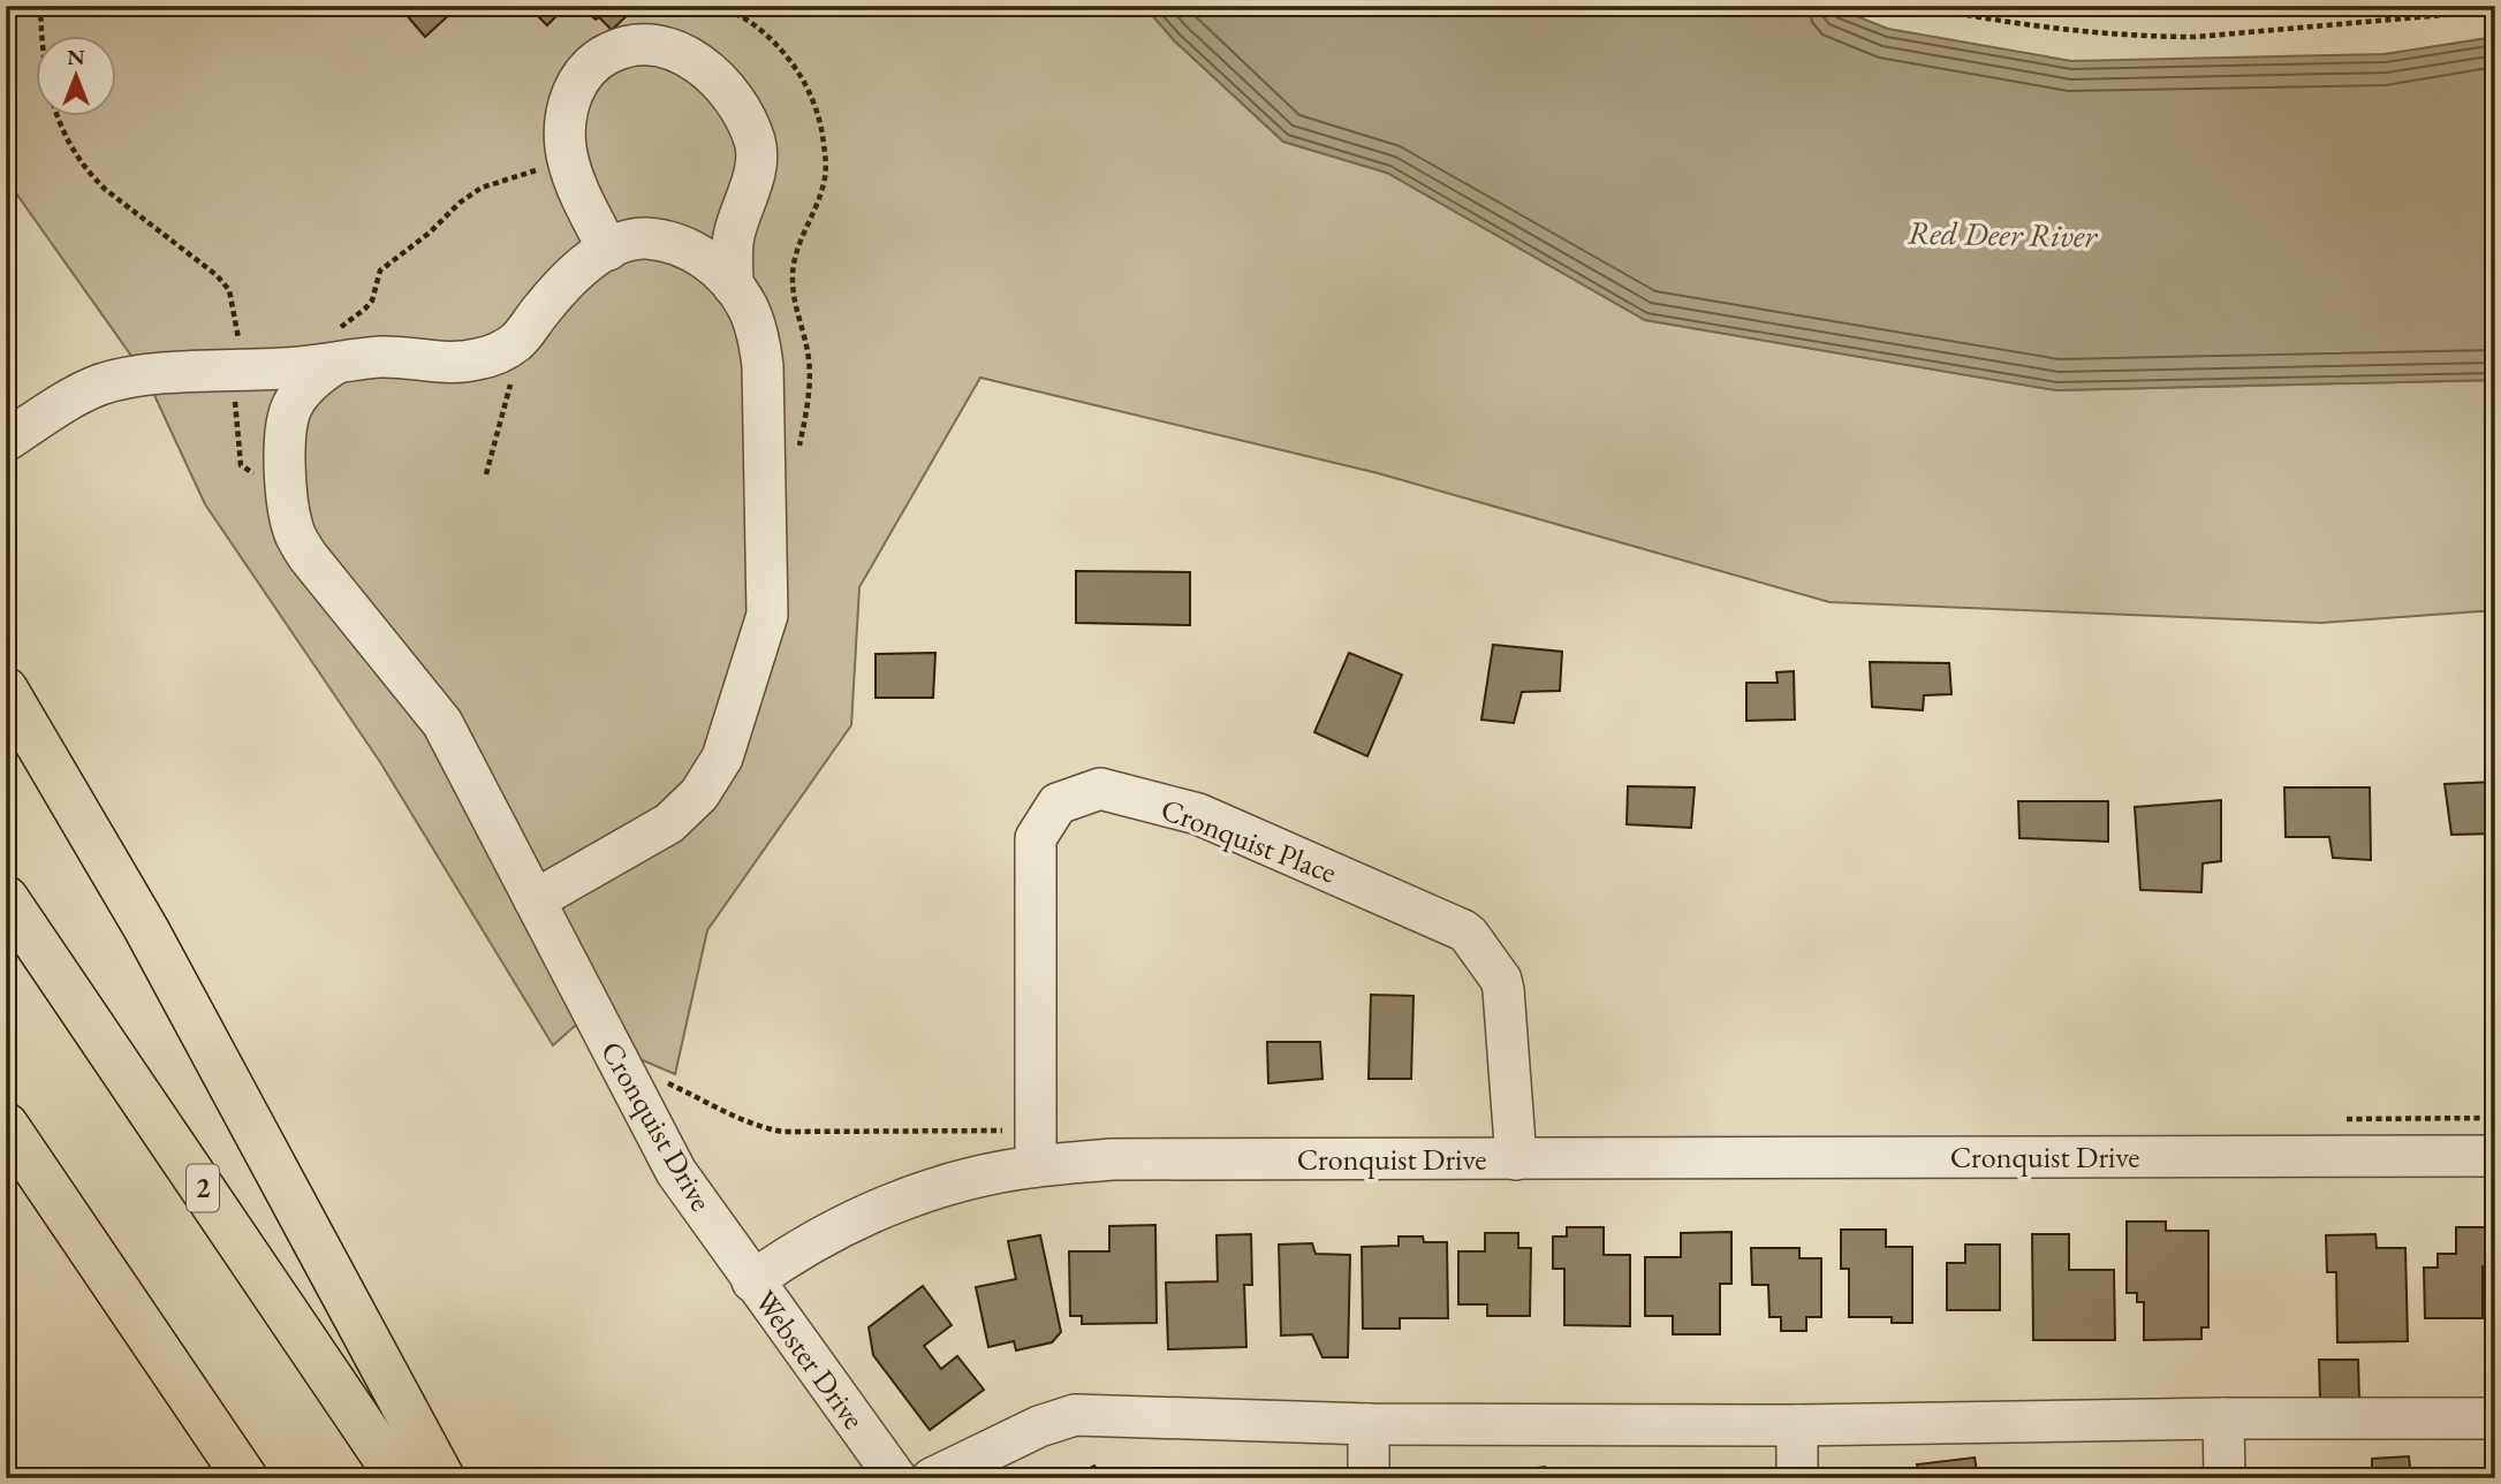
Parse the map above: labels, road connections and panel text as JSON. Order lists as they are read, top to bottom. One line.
{"streets":{"highway":["2"],"street":["Cronquist Place","Cronquist Drive","Webster Drive"]},"crossings":[["Cronquist Place","Cronquist Drive"],["Cronquist Drive","Webster Drive"]],"water":["Red Deer River"],"north":"top"}
